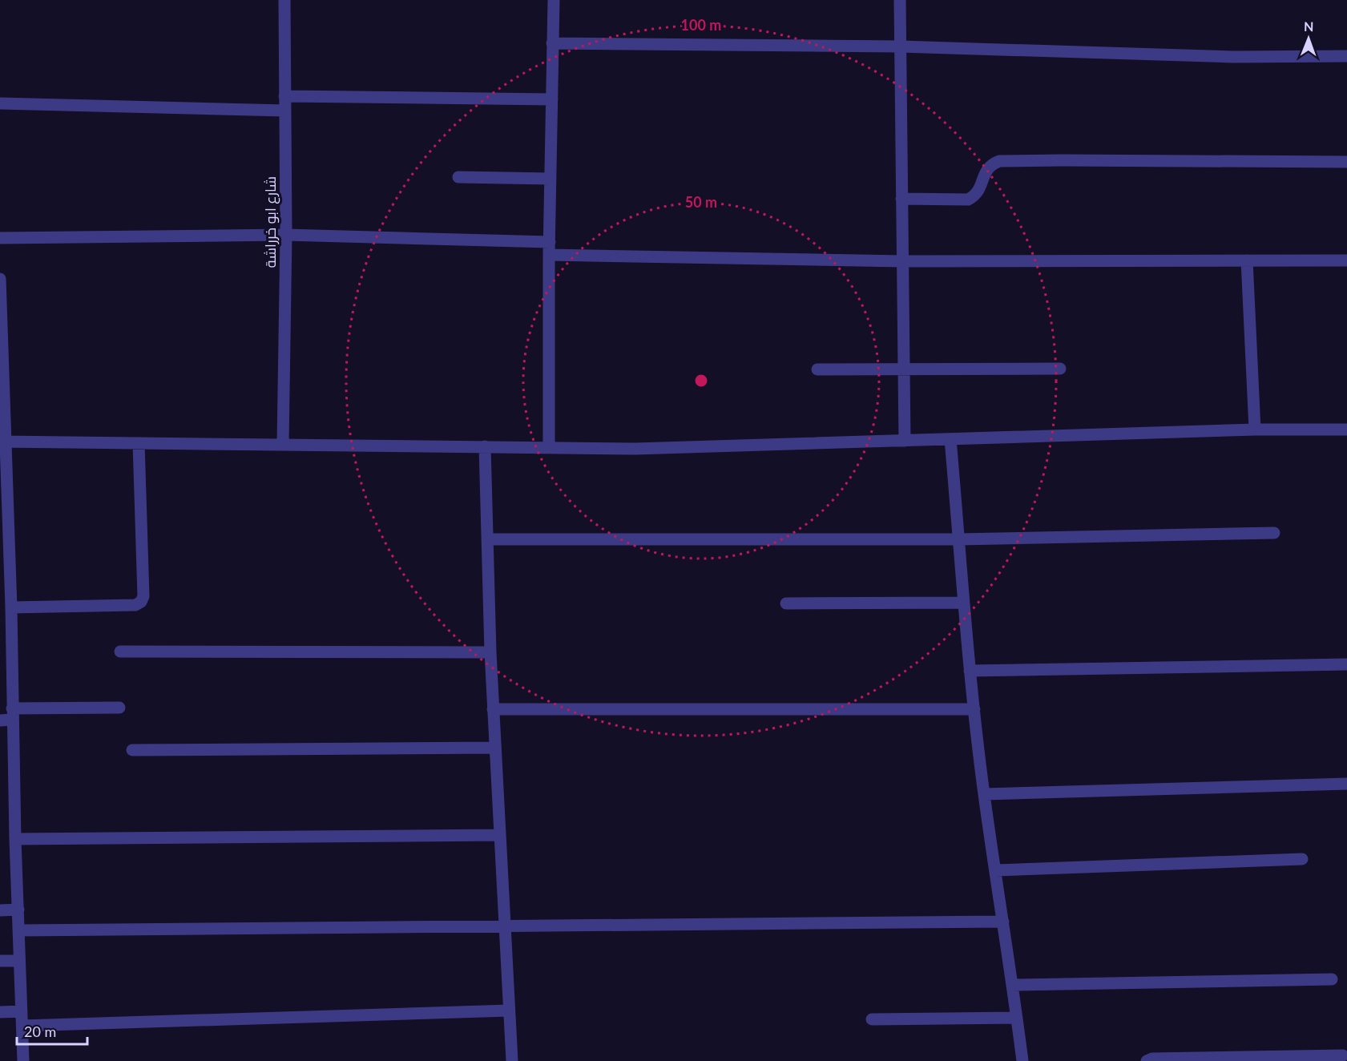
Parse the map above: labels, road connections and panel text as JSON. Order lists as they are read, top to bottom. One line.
{"streets":{"street":["شارع ابو خرراشة"]},"scale_bar":"20 m","north":"top","rings":["100 m","50 m"]}
